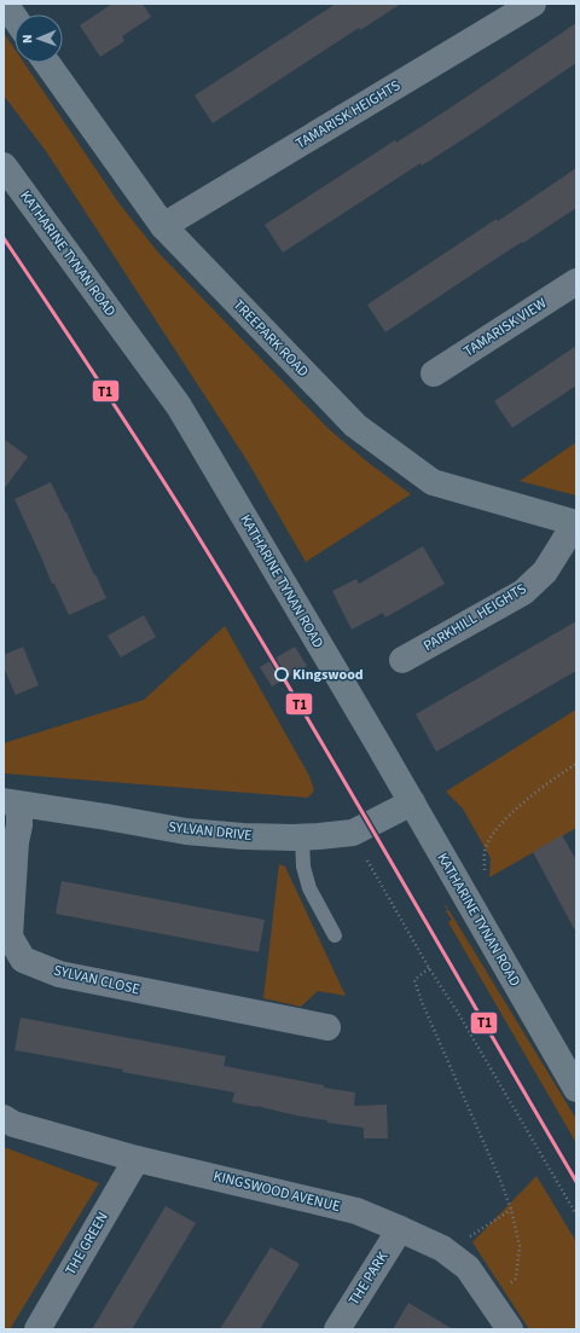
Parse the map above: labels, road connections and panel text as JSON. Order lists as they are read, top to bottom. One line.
{"streets":{"street":["TAMARISK HEIGHTS","KATHARINE TYNAN ROAD","TAMARISK VIEW","TREEPARK ROAD","PARKHILL HEIGHTS","SYLVAN DRIVE","SYLVAN CLOSE","KINGSWOOD AVENUE","THE GREEN","THE PARK"]},"crossings":[["TAMARISK HEIGHTS","TREEPARK ROAD"],["KATHARINE TYNAN ROAD","SYLVAN DRIVE"],["TREEPARK ROAD","PARKHILL HEIGHTS"],["SYLVAN DRIVE","SYLVAN CLOSE"],["KINGSWOOD AVENUE","THE GREEN"],["KINGSWOOD AVENUE","THE PARK"]],"places":["Kingswood"],"lines":["transit line T1"],"north":"left"}
